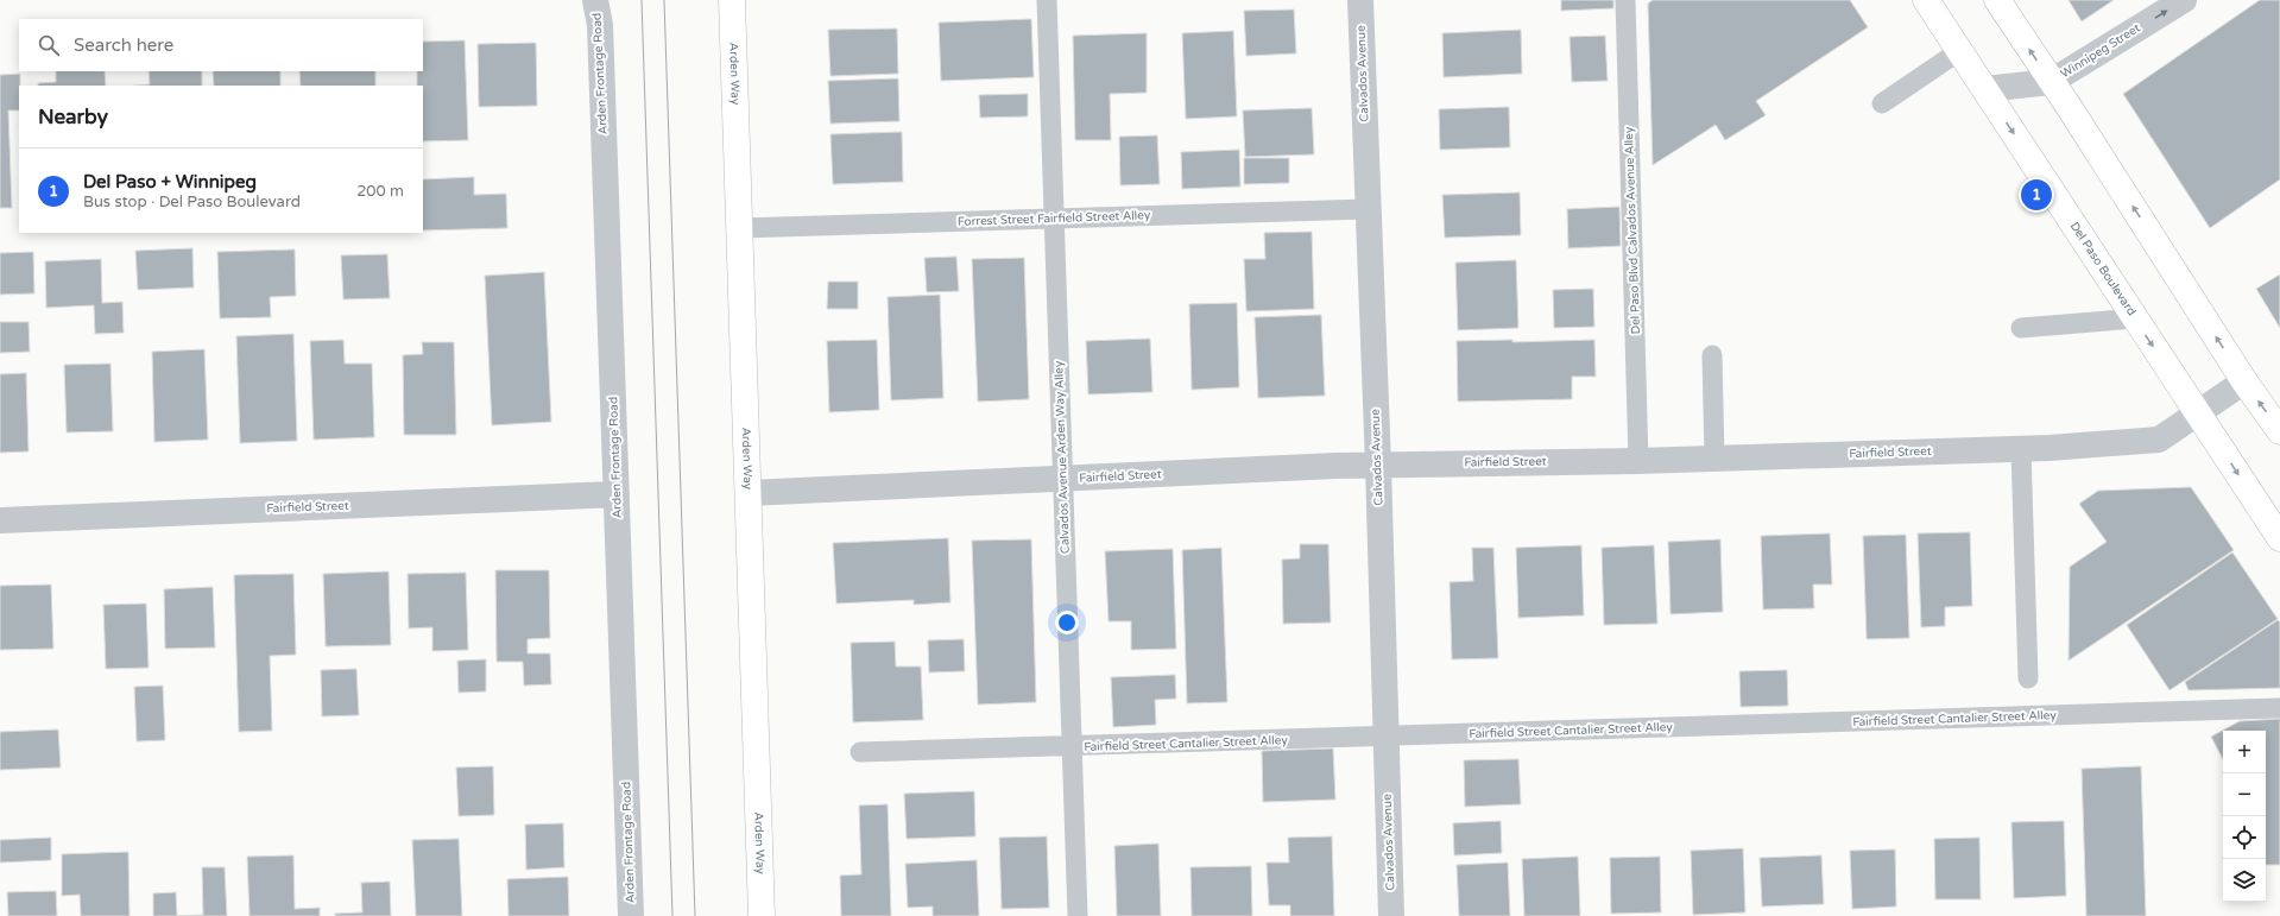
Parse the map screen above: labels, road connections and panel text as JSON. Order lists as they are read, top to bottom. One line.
{"streets":{"main road":["Arden Way","Del Paso Boulevard"],"street":["Winnipeg Street","Arden Frontage Road","Calvados Avenue","Fairfield Street"],"lane":["Forrest Street Fairfield Street Alley","Del Paso Blvd Calvados Avenue Alley","Calvados Avenue Arden Way Alley","Fairfield Street Cantalier Street Alley"]},"crossings":[["Winnipeg Street","Del Paso Boulevard"],["Arden Frontage Road","Fairfield Street"],["Arden Way","Forrest Street Fairfield Street Alley"],["Arden Way","Fairfield Street"],["Calvados Avenue","Forrest Street Fairfield Street Alley"],["Calvados Avenue","Fairfield Street"],["Calvados Avenue","Fairfield Street Cantalier Street Alley"],["Forrest Street Fairfield Street Alley","Calvados Avenue Arden Way Alley"],["Del Paso Blvd Calvados Avenue Alley","Fairfield Street"],["Del Paso Boulevard","Fairfield Street"],["Fairfield Street","Calvados Avenue Arden Way Alley"],["Calvados Avenue Arden Way Alley","Fairfield Street Cantalier Street Alley"]],"one_way":["Winnipeg Street"],"page":{"search":"Search here","heading":"Nearby","list":[{"mark":"1","name":"Del Paso + Winnipeg","note":"Bus stop · Del Paso Boulevard","value":"200 m"}],"pins":"1","map_buttons":["+","−"]}}
